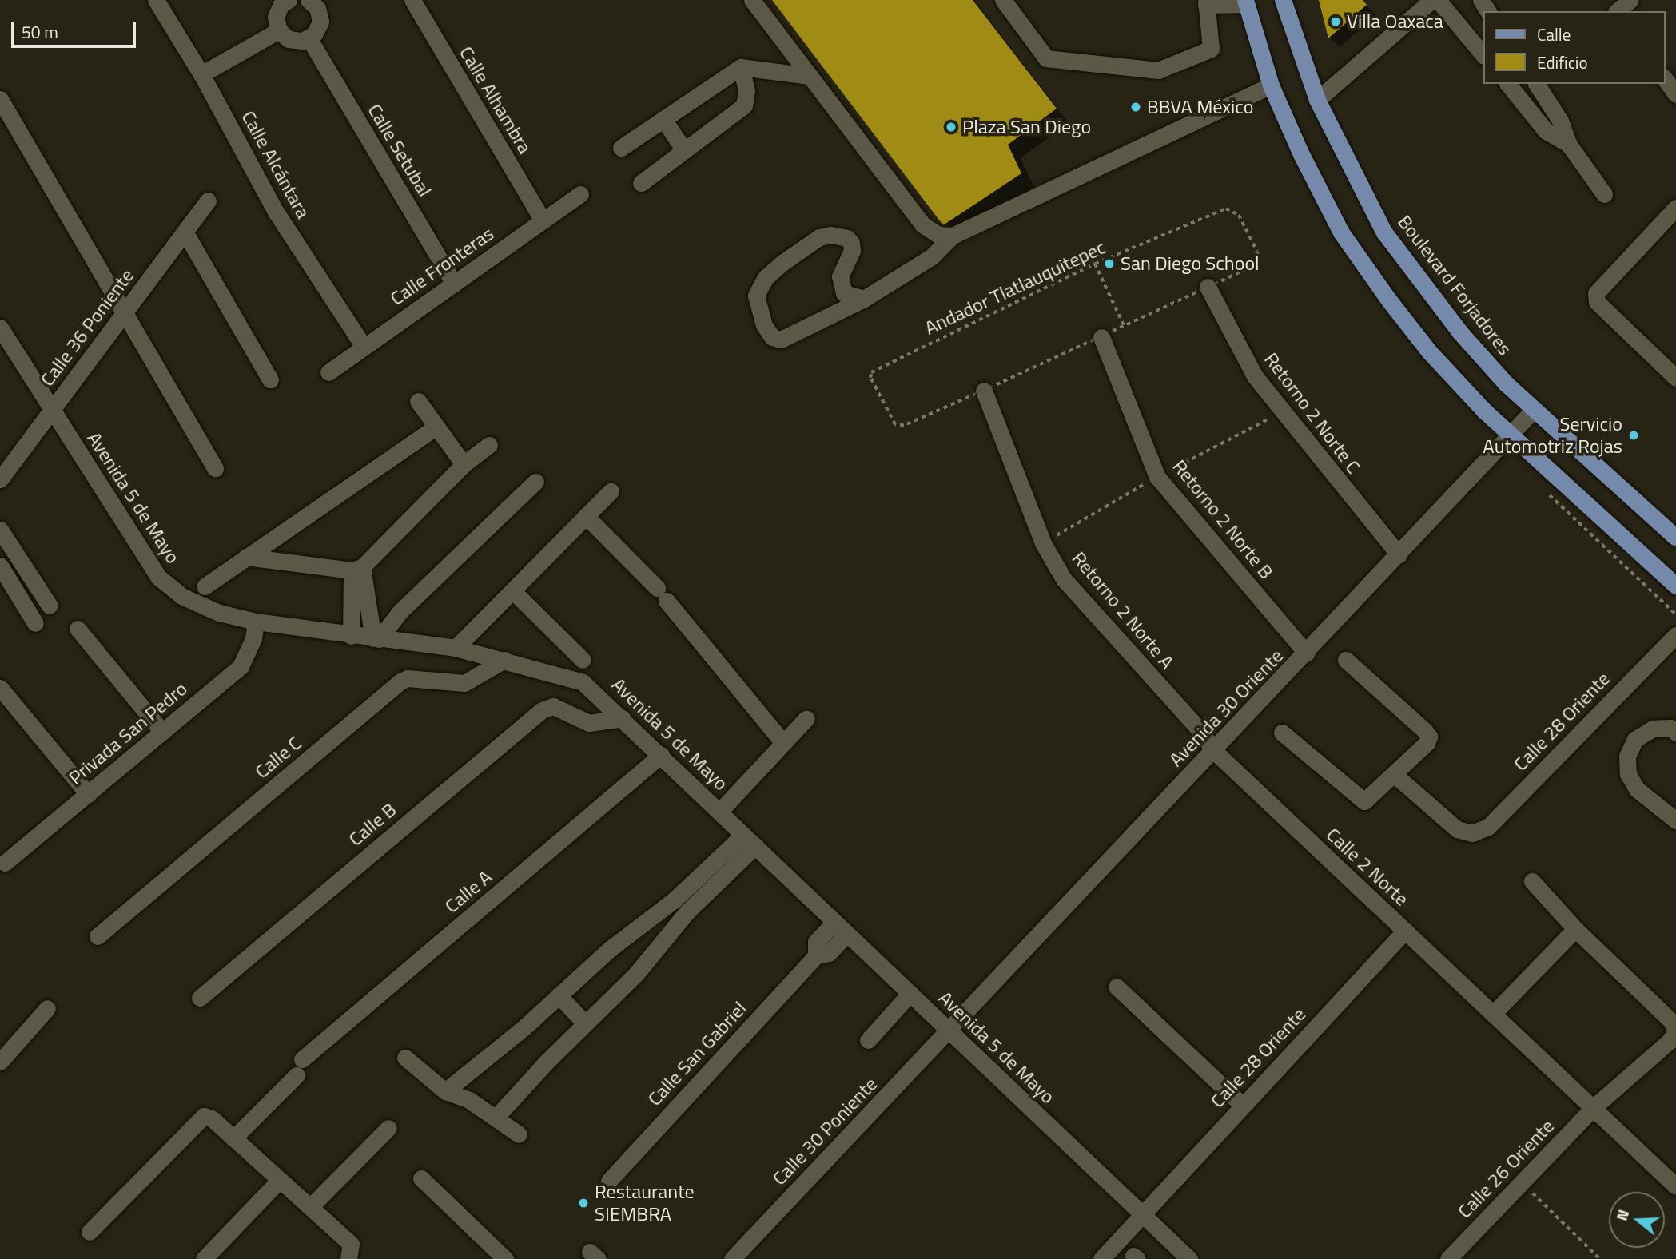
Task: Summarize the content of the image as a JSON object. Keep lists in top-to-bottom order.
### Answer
{
  "streets": {
    "main road": ["Boulevard Forjadores"],
    "street": [
      "Calle Alhambra",
      "Calle Setubal",
      "Calle Alcántara",
      "Calle Fronteras",
      "Calle 36 Poniente",
      "Retorno 2 Norte C",
      "Avenida 5 de Mayo",
      "Retorno 2 Norte B",
      "Retorno 2 Norte A",
      "Avenida 30 Oriente",
      "Calle 28 Oriente",
      "Privada San Pedro",
      "Calle C",
      "Calle B",
      "Calle 2 Norte",
      "Calle A",
      "Calle San Gabriel",
      "Calle 30 Poniente",
      "Calle 26 Oriente"
    ],
    "path": ["Andador Tlatlauquitepec"]
  },
  "crossings": [
    ["Calle Alhambra", "Calle Fronteras"],
    ["Calle Setubal", "Calle Fronteras"],
    ["Calle Alcántara", "Calle Fronteras"],
    ["Boulevard Forjadores", "Avenida 30 Oriente"],
    ["Andador Tlatlauquitepec", "Retorno 2 Norte C"],
    ["Andador Tlatlauquitepec", "Retorno 2 Norte A"],
    ["Calle 36 Poniente", "Avenida 5 de Mayo"],
    ["Retorno 2 Norte C", "Avenida 30 Oriente"],
    ["Avenida 5 de Mayo", "Avenida 30 Oriente"],
    ["Avenida 5 de Mayo", "Calle 28 Oriente"],
    ["Avenida 5 de Mayo", "Privada San Pedro"],
    ["Avenida 5 de Mayo", "Calle C"],
    ["Avenida 5 de Mayo", "Calle B"],
    ["Avenida 5 de Mayo", "Calle A"],
    ["Avenida 5 de Mayo", "Calle San Gabriel"],
    ["Avenida 5 de Mayo", "Calle 30 Poniente"],
    ["Retorno 2 Norte B", "Avenida 30 Oriente"],
    ["Retorno 2 Norte A", "Avenida 30 Oriente"],
    ["Retorno 2 Norte A", "Calle 2 Norte"],
    ["Avenida 30 Oriente", "Calle 2 Norte"],
    ["Avenida 30 Oriente", "Calle 30 Poniente"],
    ["Calle 28 Oriente", "Calle 2 Norte"],
    ["Calle 2 Norte", "Calle 26 Oriente"]
  ],
  "places": [
    "Villa Oaxaca",
    "BBVA México",
    "Plaza San Diego",
    "San Diego School",
    "Servicio Automotriz Rojas",
    "Restaurante SIEMBRA"
  ],
  "legend": ["Calle", "Edificio"],
  "scale_bar": "50 m",
  "north": "left"
}
